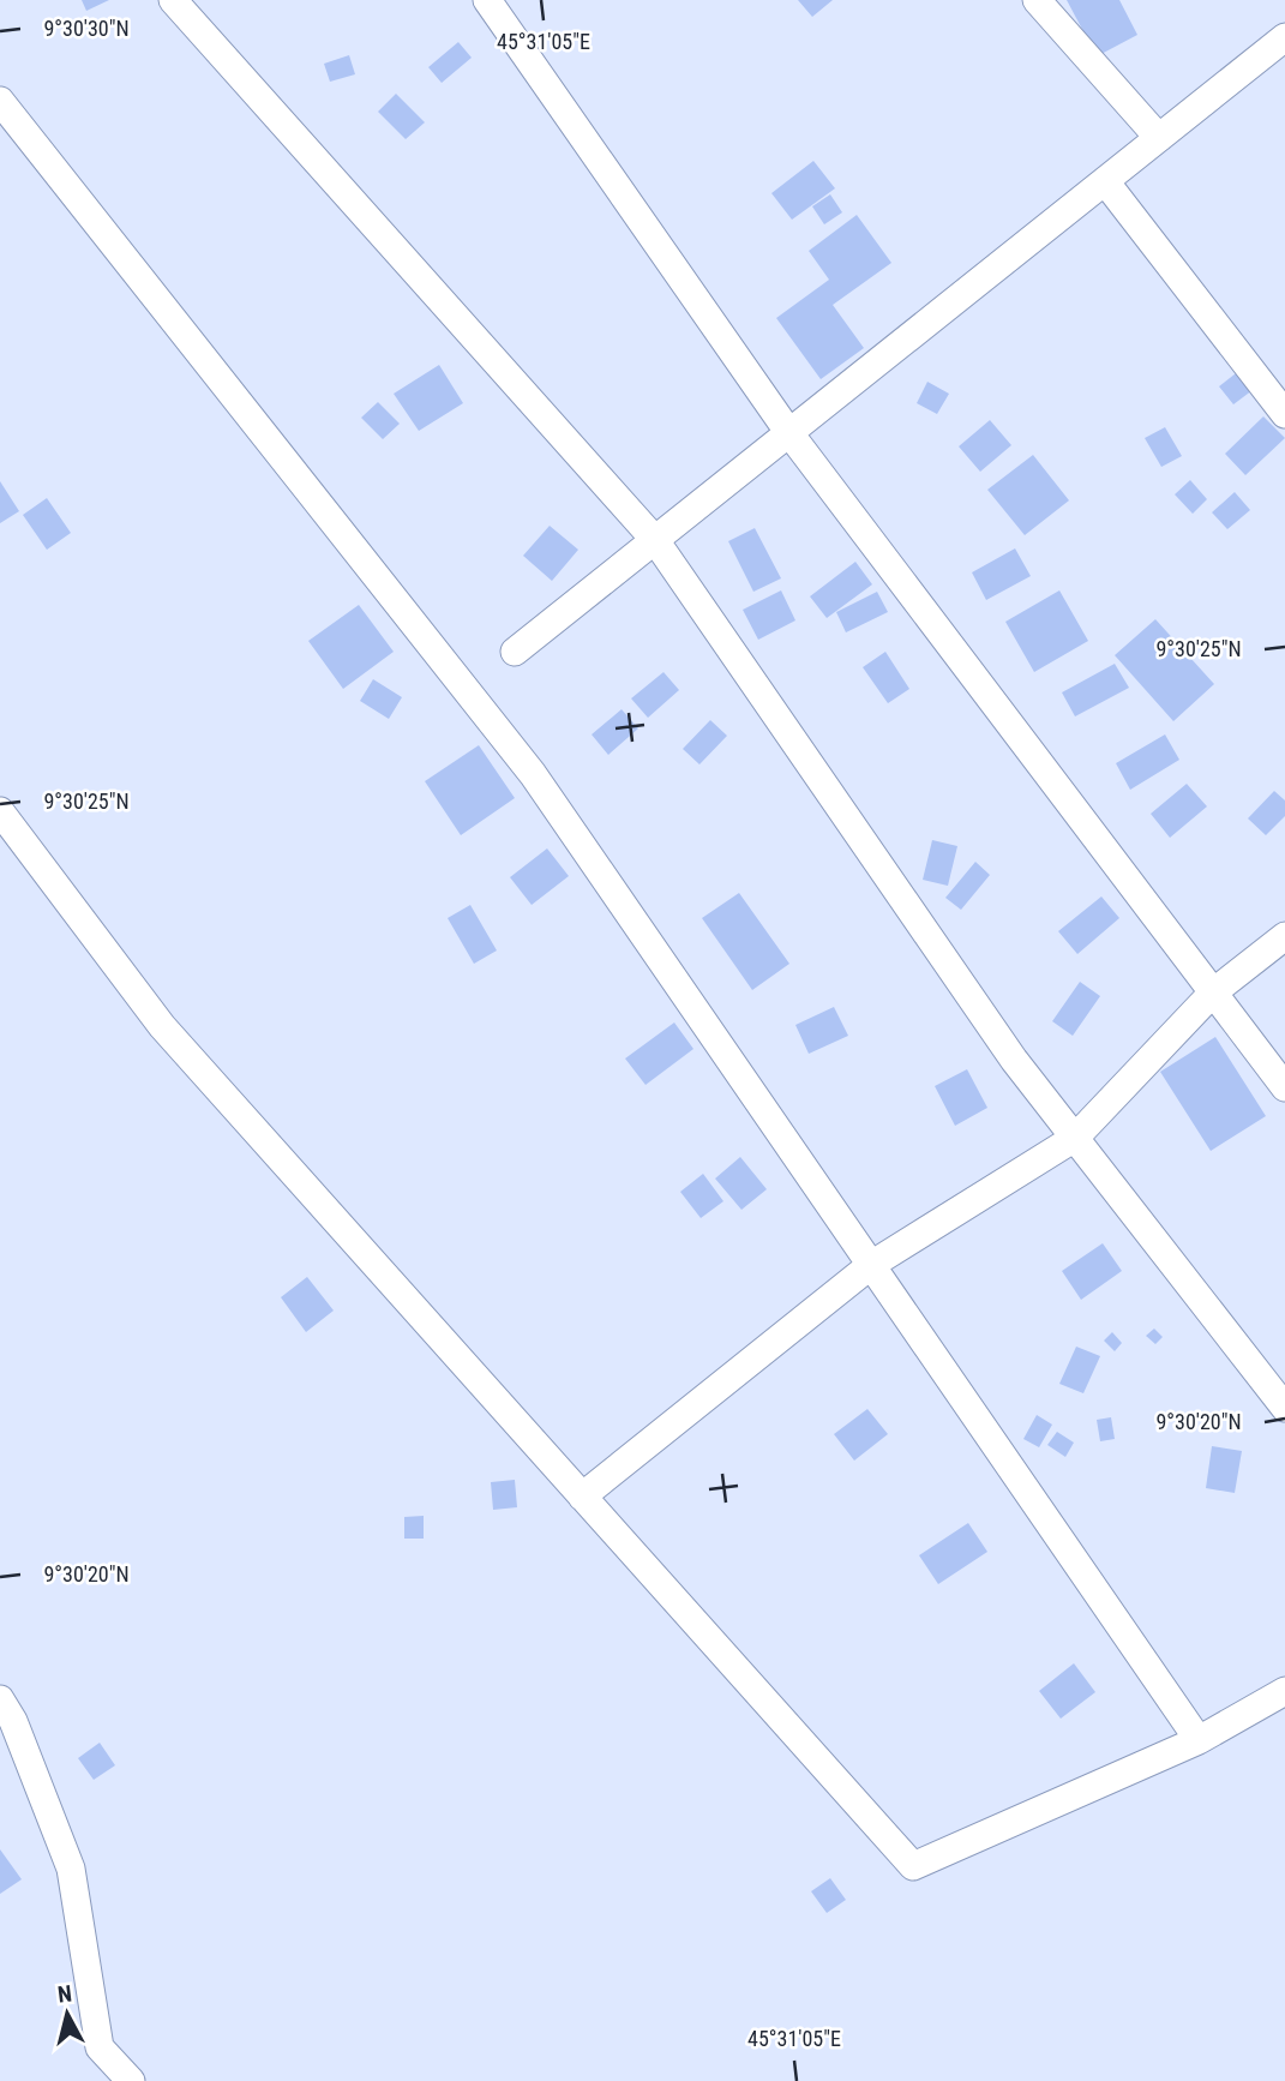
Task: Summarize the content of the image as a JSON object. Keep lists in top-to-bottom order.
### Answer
{
  "north": "top",
  "coordinates": [
    "9°30'30\"N",
    "45°31'05\"E",
    "9°30'25\"N",
    "9°30'20\"N"
  ]
}
